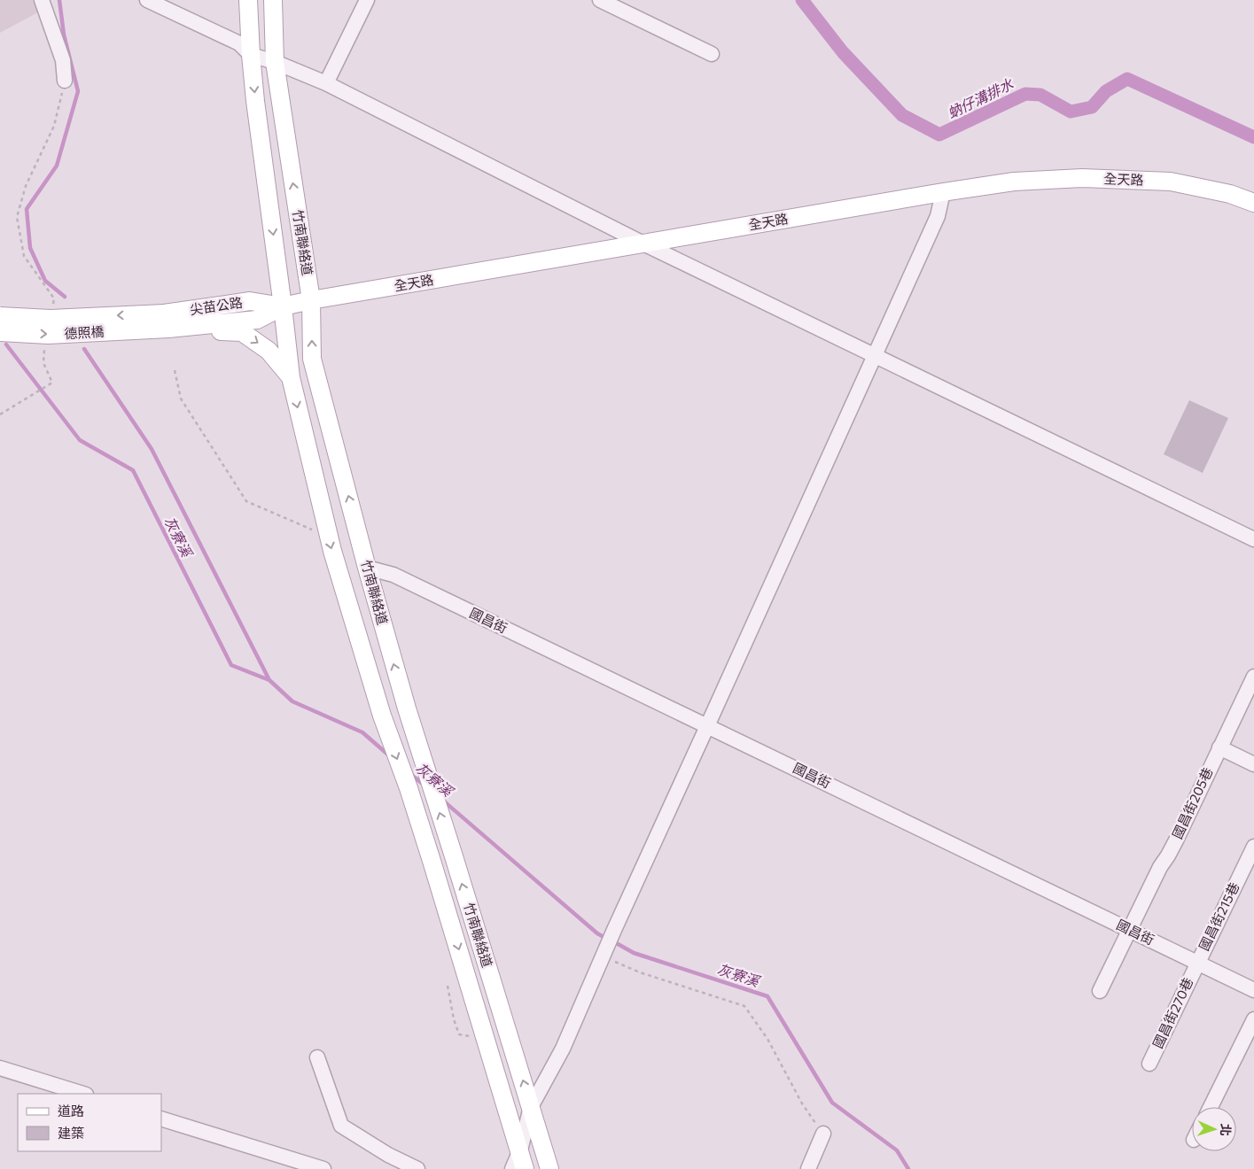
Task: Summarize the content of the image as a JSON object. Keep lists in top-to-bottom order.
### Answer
{
  "streets": {
    "main road": [
      "全天路",
      "竹南聯絡道",
      "尖苗公路",
      "德照橋"
    ],
    "street": [
      "國昌街",
      "國昌街205巷",
      "國昌街215巷",
      "國昌街270巷"
    ]
  },
  "crossings": [
    ["全天路", "竹南聯絡道"],
    ["全天路", "尖苗公路"],
    ["竹南聯絡道", "尖苗公路"],
    ["竹南聯絡道", "國昌街"],
    ["尖苗公路", "德照橋"],
    ["國昌街", "國昌街205巷"],
    ["國昌街", "國昌街215巷"],
    ["國昌街", "國昌街270巷"],
    ["國昌街215巷", "國昌街270巷"]
  ],
  "water": ["蚋仔溝排水", "灰寮溪"],
  "legend": ["道路", "建築"],
  "north": "right"
}
